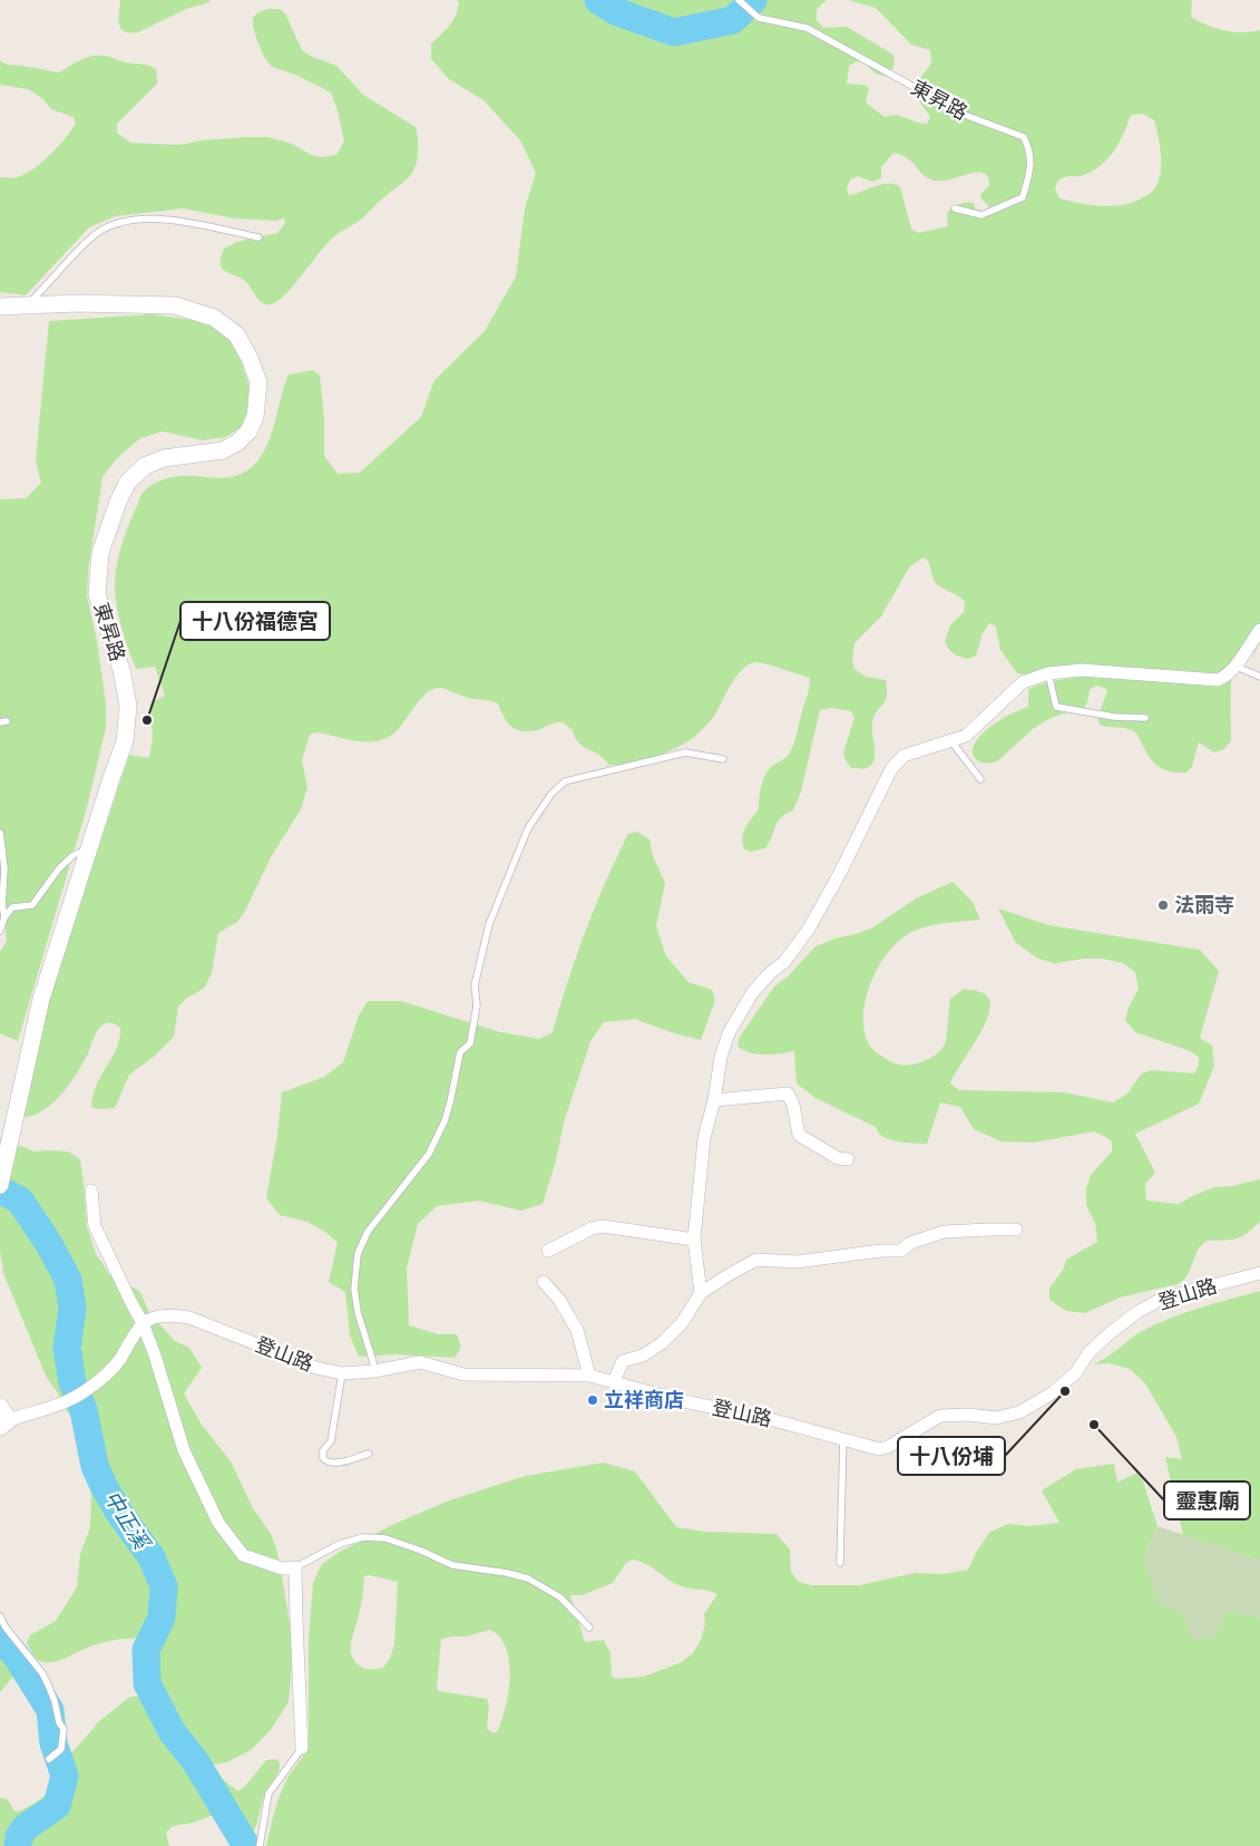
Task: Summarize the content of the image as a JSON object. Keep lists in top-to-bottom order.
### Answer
{
  "streets": {
    "street": ["東昇路", "登山路"]
  },
  "water": ["中正溪"],
  "places": [
    "十八份福德宮",
    "法雨寺",
    "十八份埔",
    "立祥商店",
    "靈惠廟"
  ]
}
